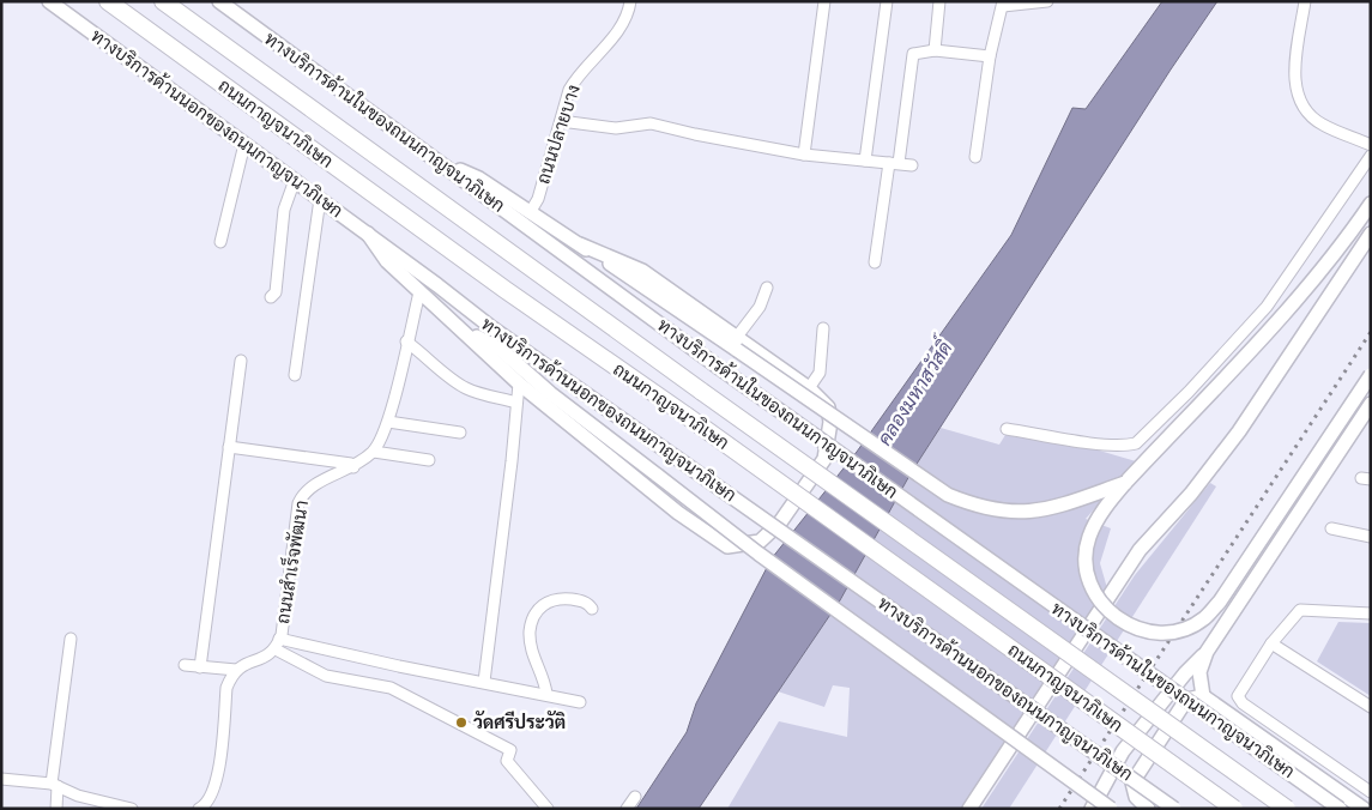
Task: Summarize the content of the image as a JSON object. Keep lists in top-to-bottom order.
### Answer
{
  "streets": {
    "highway": ["ถนนกาญจนาภิเษก"],
    "main road": ["ทางบริการด้านในของถนนกาญจนาภิเษก", "ทางบริการด้านนอกของถนนกาญจนาภิเษก"],
    "street": ["ถนนปลายบาง", "ถนนสำเร็จพัฒนา"]
  },
  "water": ["คลองมหาสวัสดิ์"],
  "places": ["วัดศรีประวัติ"]
}
